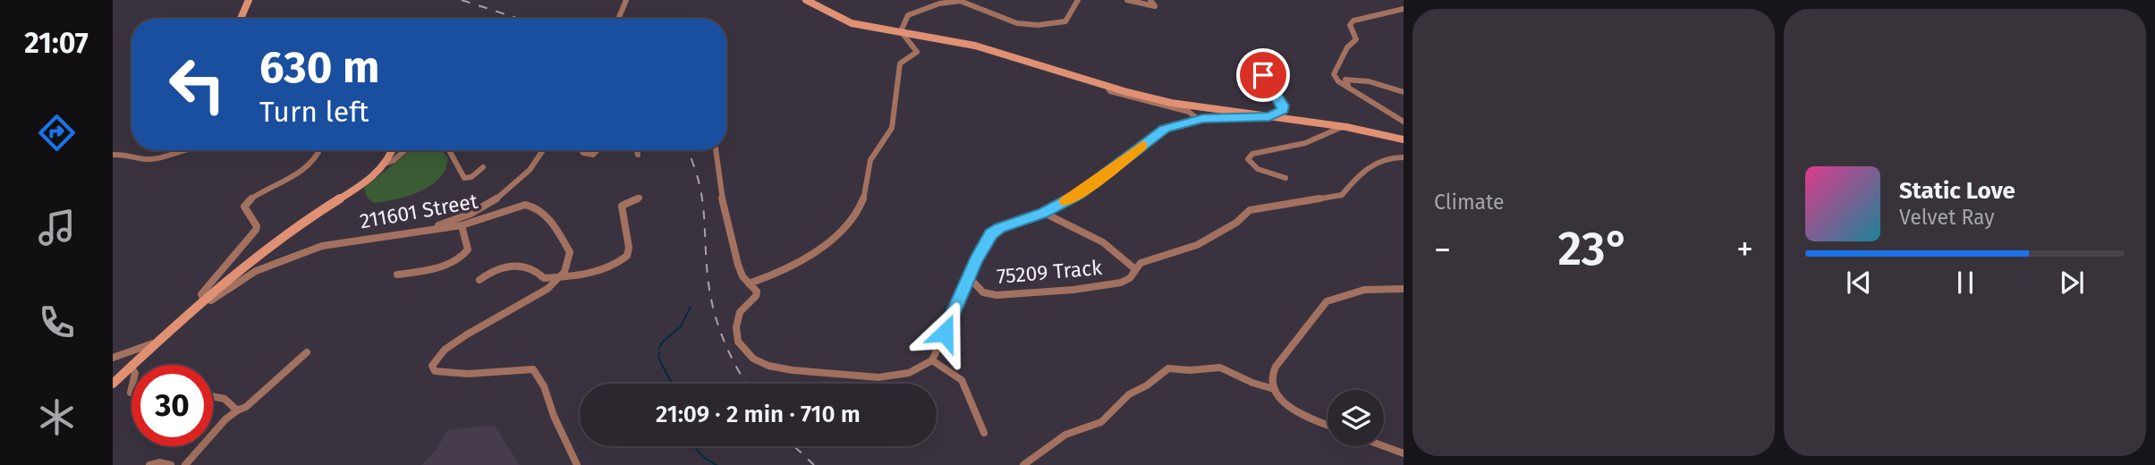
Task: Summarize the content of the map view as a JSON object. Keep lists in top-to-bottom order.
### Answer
{
  "streets": {
    "street": ["211601 Street", "75209 Track"]
  },
  "page": {
    "tabs": "21:07",
    "tile": "Climate",
    "turn": ["630 m", "Turn left"],
    "song": ["Static Love", "Velvet Ray"],
    "heat": ["−", "23°", "+"],
    "limit": "30",
    "trip": "21:09 · 2 min · 710 m"
  }
}
